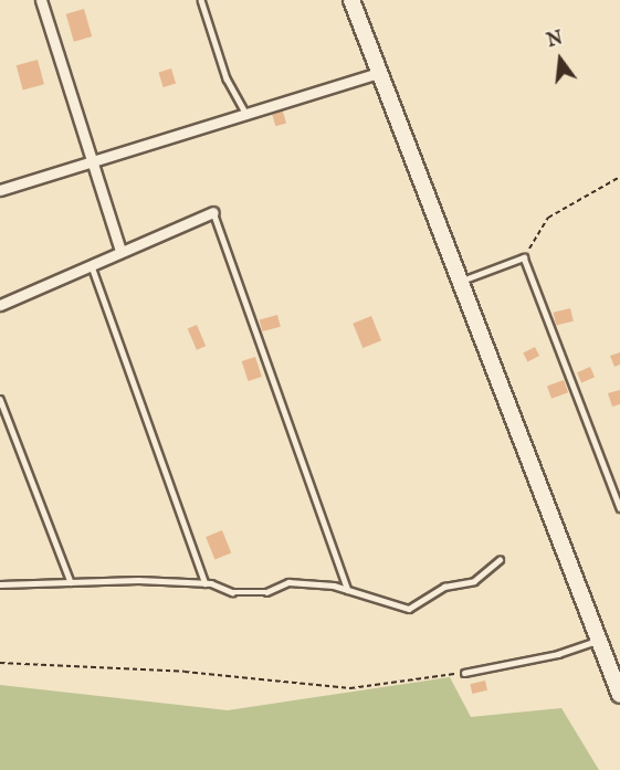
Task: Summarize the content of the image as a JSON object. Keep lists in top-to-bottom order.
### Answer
{
  "north": "top"
}
